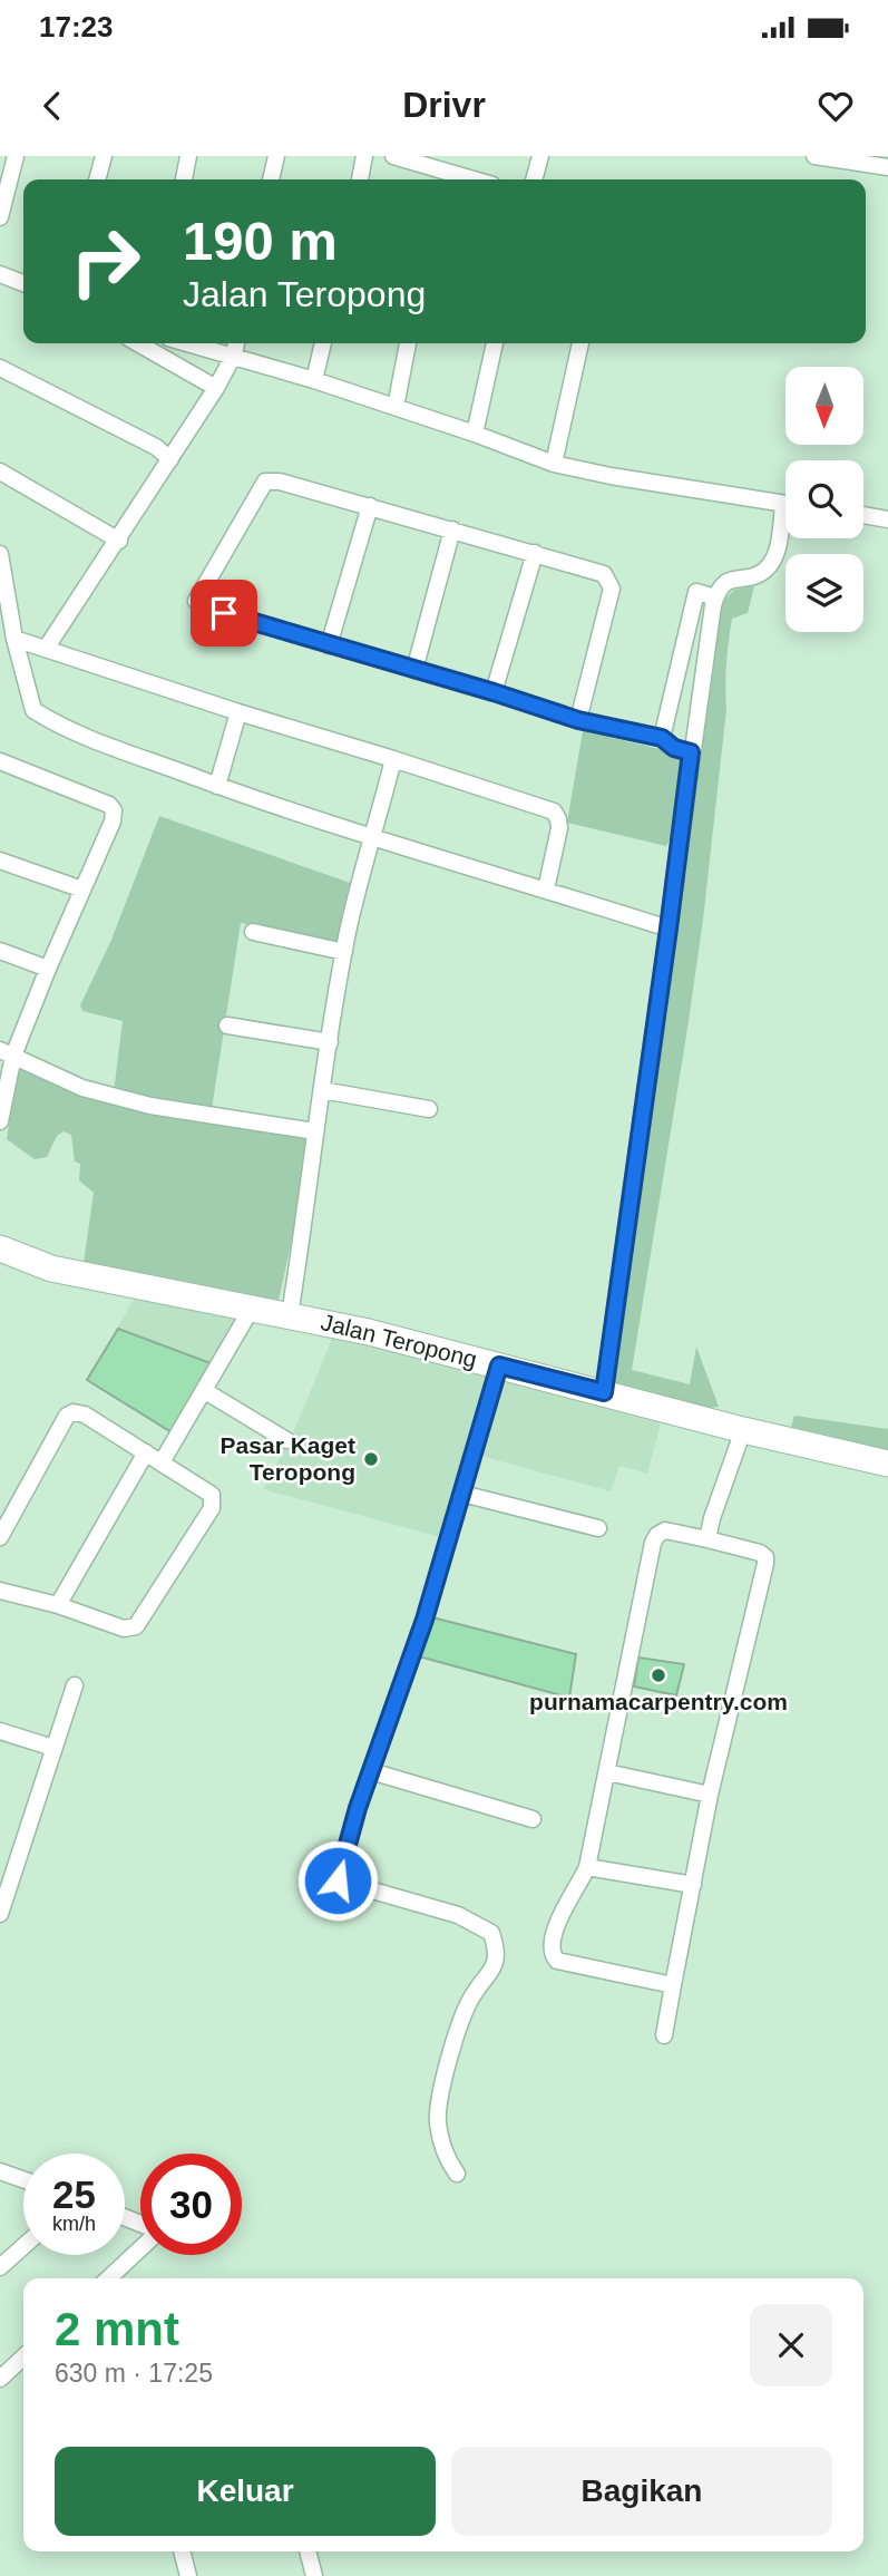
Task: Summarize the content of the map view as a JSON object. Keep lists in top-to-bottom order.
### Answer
{
  "streets": {
    "main road": ["Jalan Teropong"]
  },
  "places": ["Pasar Kaget Teropong", "purnamacarpentry.com"],
  "north": "bottom",
  "page": {
    "status": "17:23",
    "header": "Drivr",
    "turn": ["190 m", "Jalan Teropong"],
    "speed": "25 km/h",
    "limit": "30",
    "heading": ["2 mnt", "630 m · 17:25"],
    "buttons": ["Keluar", "Bagikan"]
  }
}
